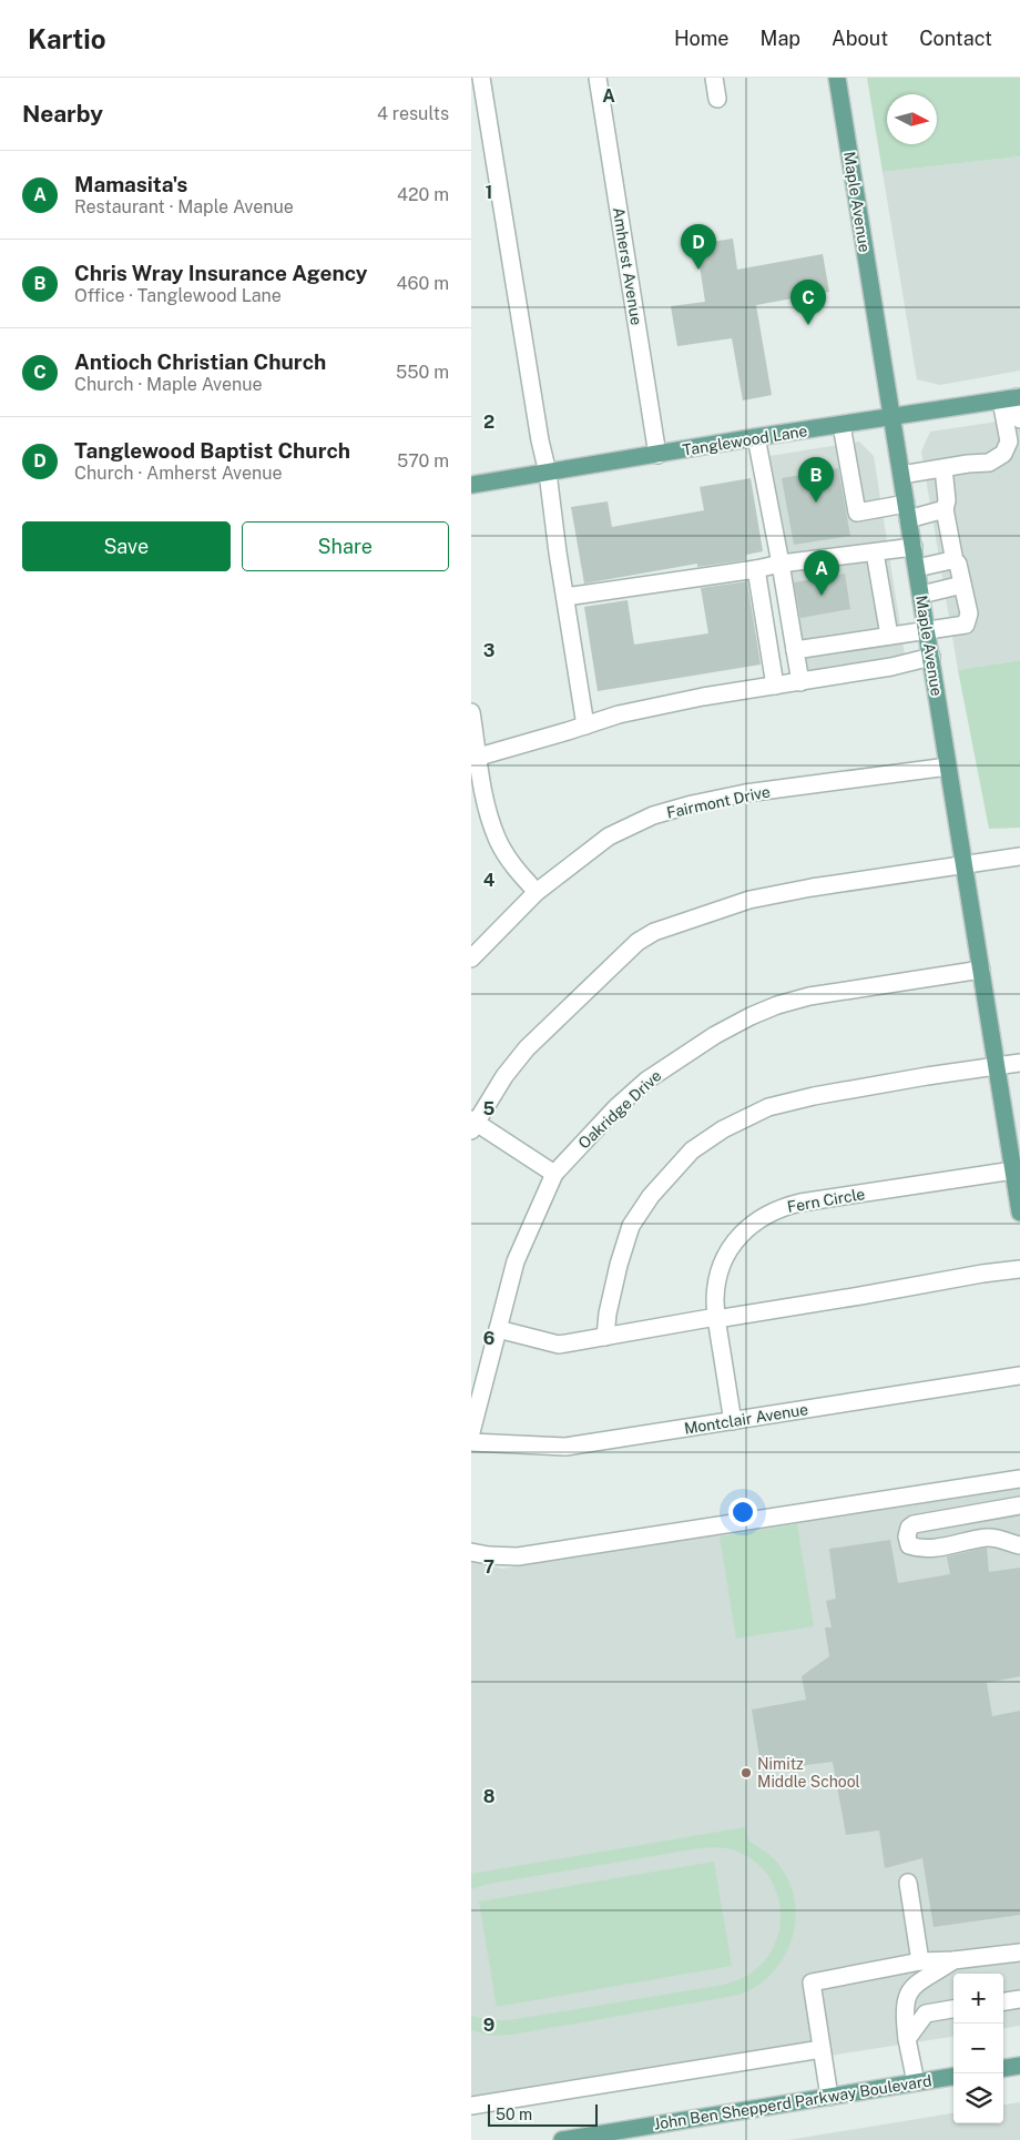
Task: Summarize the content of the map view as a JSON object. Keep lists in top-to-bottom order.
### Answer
{
  "streets": {
    "main road": ["Maple Avenue", "Tanglewood Lane", "John Ben Shepperd Parkway Boulevard"],
    "street": [
      "Amherst Avenue",
      "Fairmont Drive",
      "Oakridge Drive",
      "Fern Circle",
      "Montclair Avenue"
    ]
  },
  "crossings": [
    ["Maple Avenue", "Tanglewood Lane"],
    ["Maple Avenue", "Fairmont Drive"],
    ["Maple Avenue", "Oakridge Drive"],
    ["Maple Avenue", "Fern Circle"],
    ["Amherst Avenue", "Tanglewood Lane"],
    ["Fern Circle", "Montclair Avenue"]
  ],
  "places": ["Nimitz Middle School"],
  "scale_bar": "50 m",
  "north": "right",
  "page": {
    "header": "Kartio",
    "nav": [
      "Home",
      "Map",
      "About",
      "Contact"
    ],
    "heading": ["Nearby", "4 results"],
    "list": [
      {
        "mark": "A",
        "name": "Mamasita's",
        "note": "Restaurant · Maple Avenue",
        "value": "420 m"
      },
      {
        "mark": "B",
        "name": "Chris Wray Insurance Agency",
        "note": "Office · Tanglewood Lane",
        "value": "460 m"
      },
      {
        "mark": "C",
        "name": "Antioch Christian Church",
        "note": "Church · Maple Avenue",
        "value": "550 m"
      },
      {
        "mark": "D",
        "name": "Tanglewood Baptist Church",
        "note": "Church · Amherst Avenue",
        "value": "570 m"
      }
    ],
    "pins": [
      "D",
      "C",
      "B",
      "A"
    ],
    "buttons": ["Save", "Share"],
    "map_buttons": ["+", "−"],
    "scale": "50 m"
  },
  "grid": {
    "columns": ["A"],
    "rows": [
      "1",
      "2",
      "3",
      "4",
      "5",
      "6",
      "7",
      "8",
      "9"
    ]
  }
}
